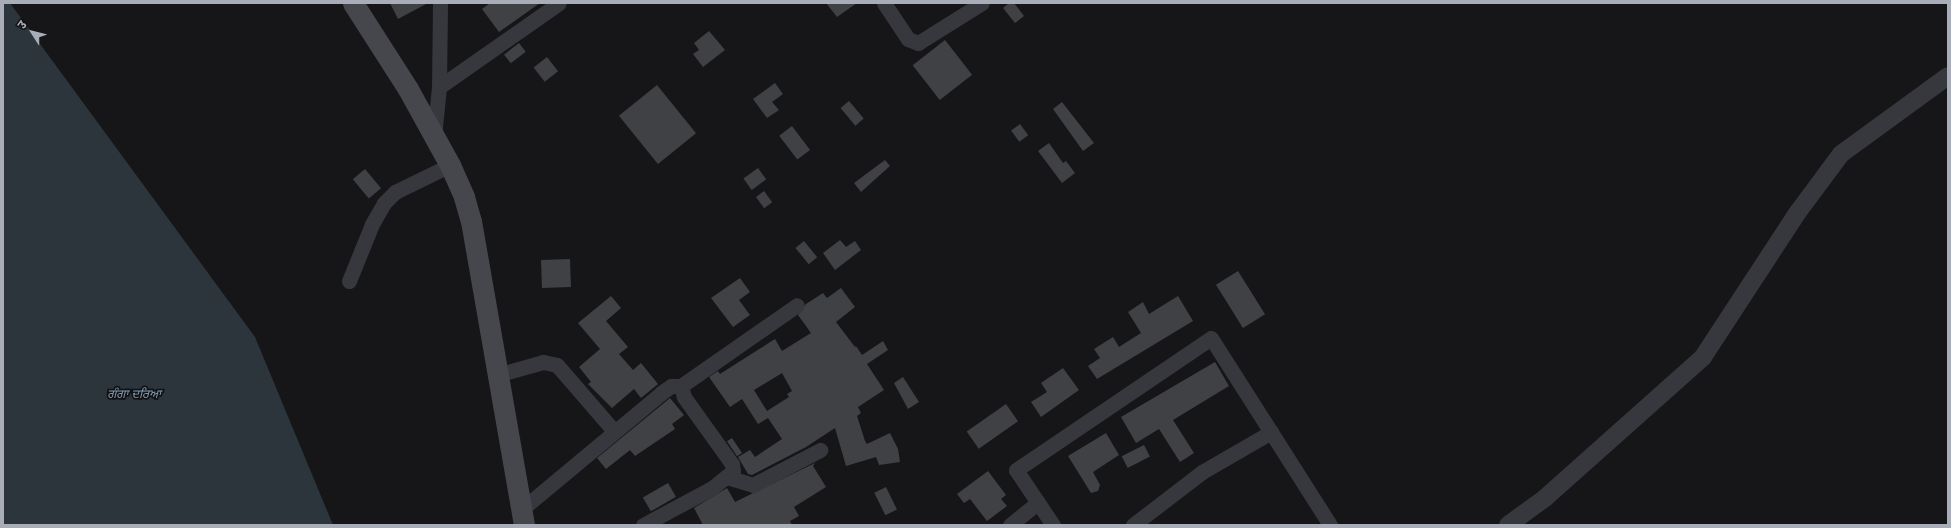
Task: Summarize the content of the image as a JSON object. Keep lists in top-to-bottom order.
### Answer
{
  "water": ["ਗੰਗਾ ਦਰਿਆ"],
  "north": "top left"
}
